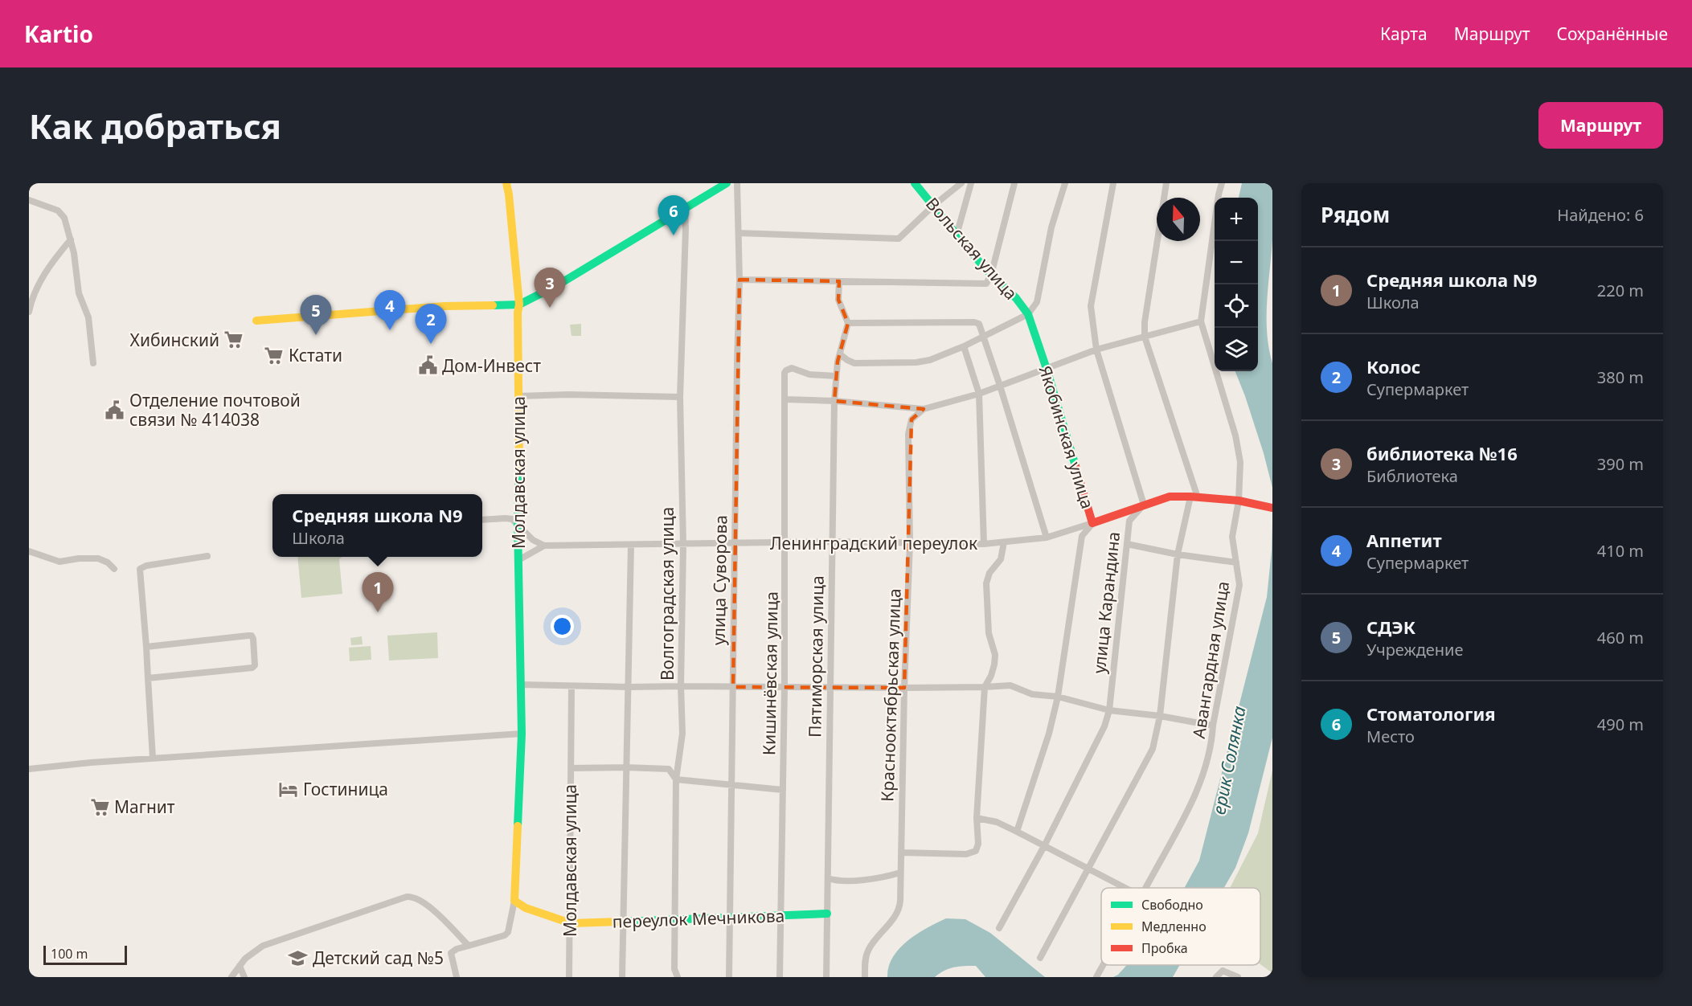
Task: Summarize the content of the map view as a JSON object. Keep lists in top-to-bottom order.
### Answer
{
  "streets": {
    "street": [
      "Вольская улица",
      "Якобинская улица",
      "Молдавская улица",
      "Ленинградский переулок",
      "улица Суворова",
      "Волгоградская улица",
      "улица Карандина",
      "Пятиморская улица",
      "Авангардная улица",
      "Кишинёвская улица",
      "Краснооктябрьская улица",
      "переулок Мечникова"
    ]
  },
  "crossings": [
    ["Вольская улица", "Якобинская улица"],
    ["Якобинская улица", "Ленинградский переулок"],
    ["Молдавская улица", "переулок Мечникова"],
    ["Ленинградский переулок", "улица Суворова"],
    ["Ленинградский переулок", "Волгоградская улица"],
    ["Ленинградский переулок", "улица Карандина"],
    ["Ленинградский переулок", "Пятиморская улица"],
    ["Ленинградский переулок", "Авангардная улица"],
    ["Ленинградский переулок", "Кишинёвская улица"],
    ["Ленинградский переулок", "Краснооктябрьская улица"],
    ["улица Суворова", "переулок Мечникова"],
    ["Волгоградская улица", "переулок Мечникова"],
    ["Пятиморская улица", "Кишинёвская улица"],
    ["Пятиморская улица", "переулок Мечникова"],
    ["Кишинёвская улица", "переулок Мечникова"]
  ],
  "water": ["ерик Солянка"],
  "places": {
    "supermarket": ["Хибинский", "Кстати", "Магнит"],
    "public building": ["Дом-Инвест", "Отделение почтовой связи № 414038"],
    "hotel": ["Гостиница"],
    "school or university": ["Детский сад №5"]
  },
  "legend": ["Свободно", "Медленно", "Пробка"],
  "scale_bar": "100 m",
  "north": "top",
  "page": {
    "header": "Kartio",
    "nav": ["Карта", "Маршрут", "Сохранённые"],
    "buttons": "Маршрут",
    "title": "Как добраться",
    "heading": ["Рядом", "Найдено: 6"],
    "pins": [
      "6",
      "3",
      "4",
      "5",
      "2",
      "1"
    ],
    "map_buttons": ["+", "−"],
    "list": [
      {
        "mark": "1",
        "name": "Средняя школа N9",
        "note": "Школа",
        "value": "220 m"
      },
      {
        "mark": "2",
        "name": "Колос",
        "note": "Супермаркет",
        "value": "380 m"
      },
      {
        "mark": "3",
        "name": "библиотека №16",
        "note": "Библиотека",
        "value": "390 m"
      },
      {
        "mark": "4",
        "name": "Аппетит",
        "note": "Супермаркет",
        "value": "410 m"
      },
      {
        "mark": "5",
        "name": "СДЭК",
        "note": "Учреждение",
        "value": "460 m"
      },
      {
        "mark": "6",
        "name": "Стоматология",
        "note": "Место",
        "value": "490 m"
      }
    ],
    "popup": ["Средняя школа N9", "Школа"],
    "scale": "100 m"
  }
}
